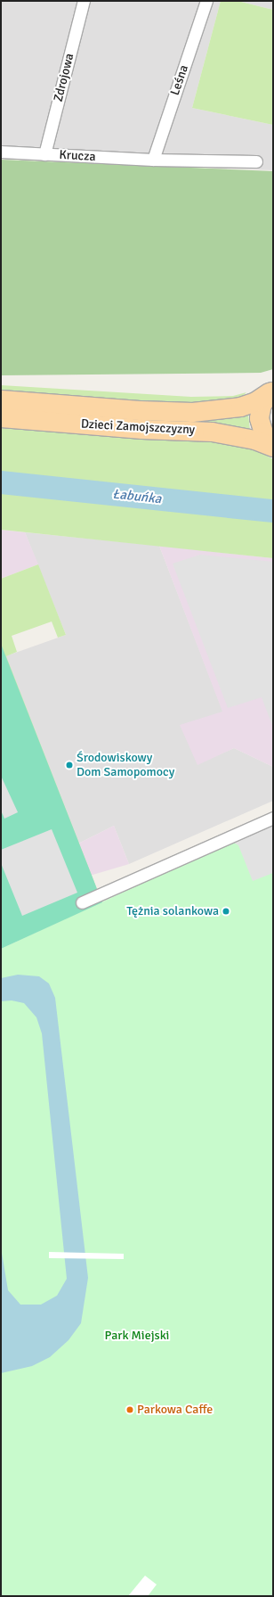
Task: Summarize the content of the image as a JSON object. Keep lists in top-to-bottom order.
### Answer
{
  "streets": {
    "main road": ["Dzieci Zamojszczyzny"],
    "street": ["Zdrojowa", "Leśna", "Krucza"]
  },
  "crossings": [
    ["Zdrojowa", "Krucza"],
    ["Leśna", "Krucza"]
  ],
  "water": ["Łabuńka"],
  "parks": ["Park Miejski"],
  "places": ["Środowiskowy Dom Samopomocy", "Tężnia solankowa", "Parkowa Caffe"]
}
